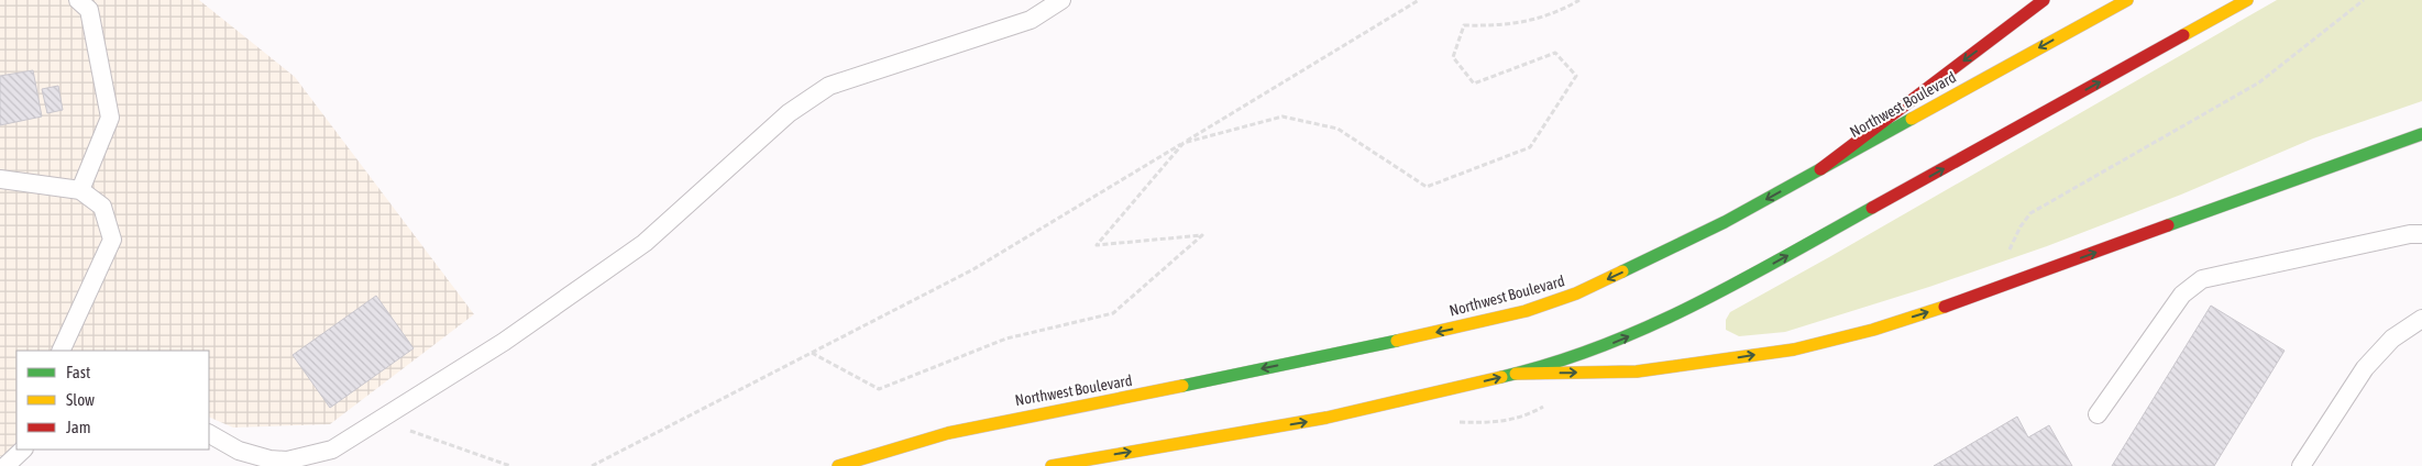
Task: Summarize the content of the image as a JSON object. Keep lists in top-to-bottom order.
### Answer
{
  "streets": {
    "main road": ["Northwest Boulevard"]
  },
  "legend": ["Fast", "Slow", "Jam"]
}
